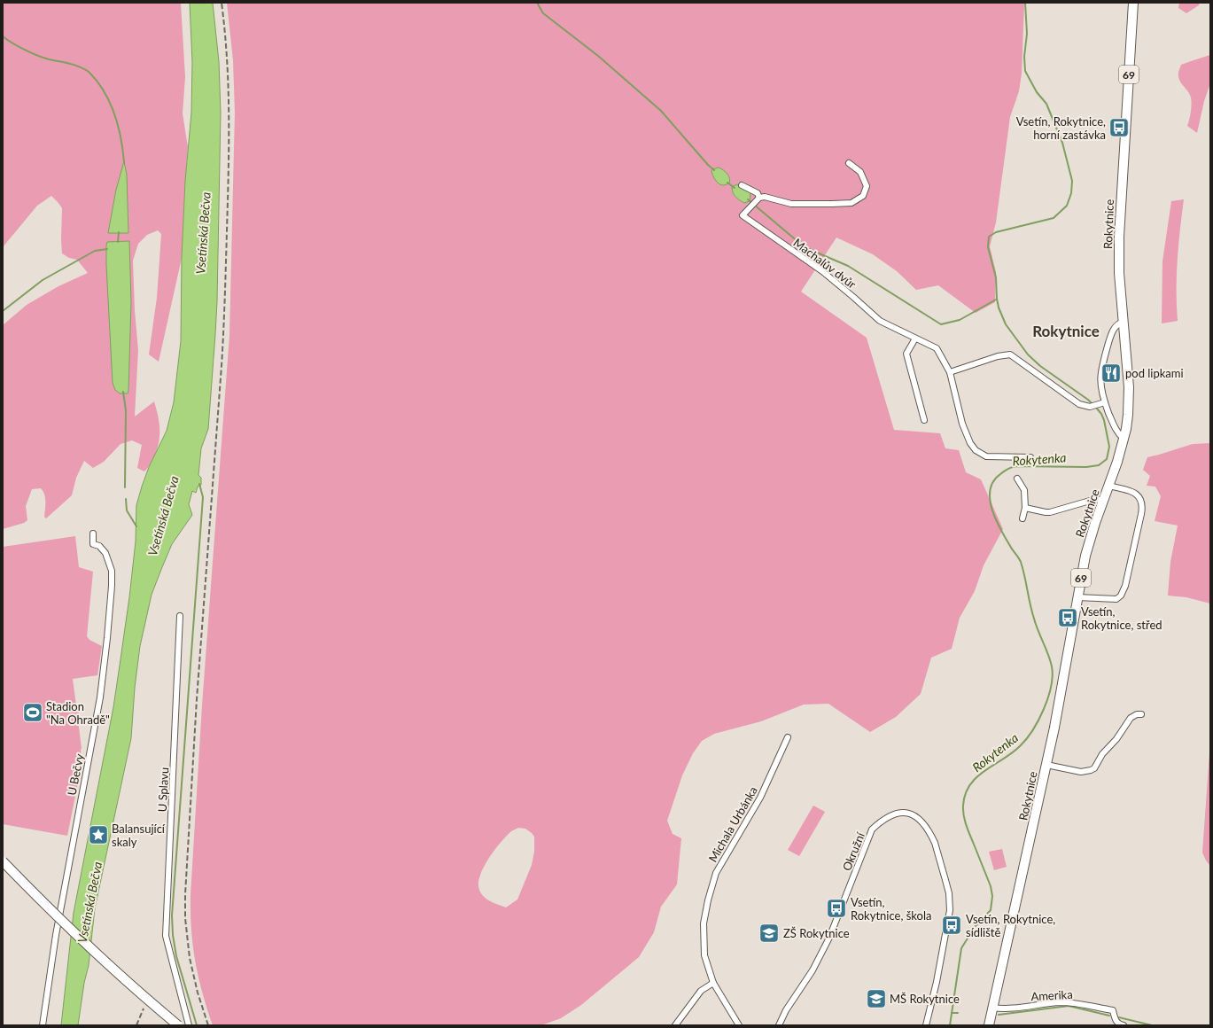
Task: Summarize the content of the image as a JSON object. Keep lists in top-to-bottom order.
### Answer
{
  "streets": {
    "main road": ["69", "Rokytnice"],
    "street": [
      "Machalův dvůr",
      "U Bečvy",
      "U Splavu",
      "Michala Urbánka",
      "Okružní",
      "Amerika"
    ]
  },
  "crossings": [
    ["Rokytnice", "Amerika"]
  ],
  "districts": ["Rokytnice"],
  "water": ["Vsetínská Bečva", "Rokytenka"],
  "places": {
    "bus stop": [
      "Vsetín, Rokytnice, horní zastávka",
      "Vsetín, Rokytnice, střed",
      "Vsetín, Rokytnice, škola",
      "Vsetín, Rokytnice, sídliště"
    ],
    "restaurant": ["pod lipkami"],
    "sports": ["Stadion \"Na Ohradě\""],
    "place": ["Balansující skaly"],
    "school or university": ["ZŠ Rokytnice", "MŠ Rokytnice"]
  }
}
